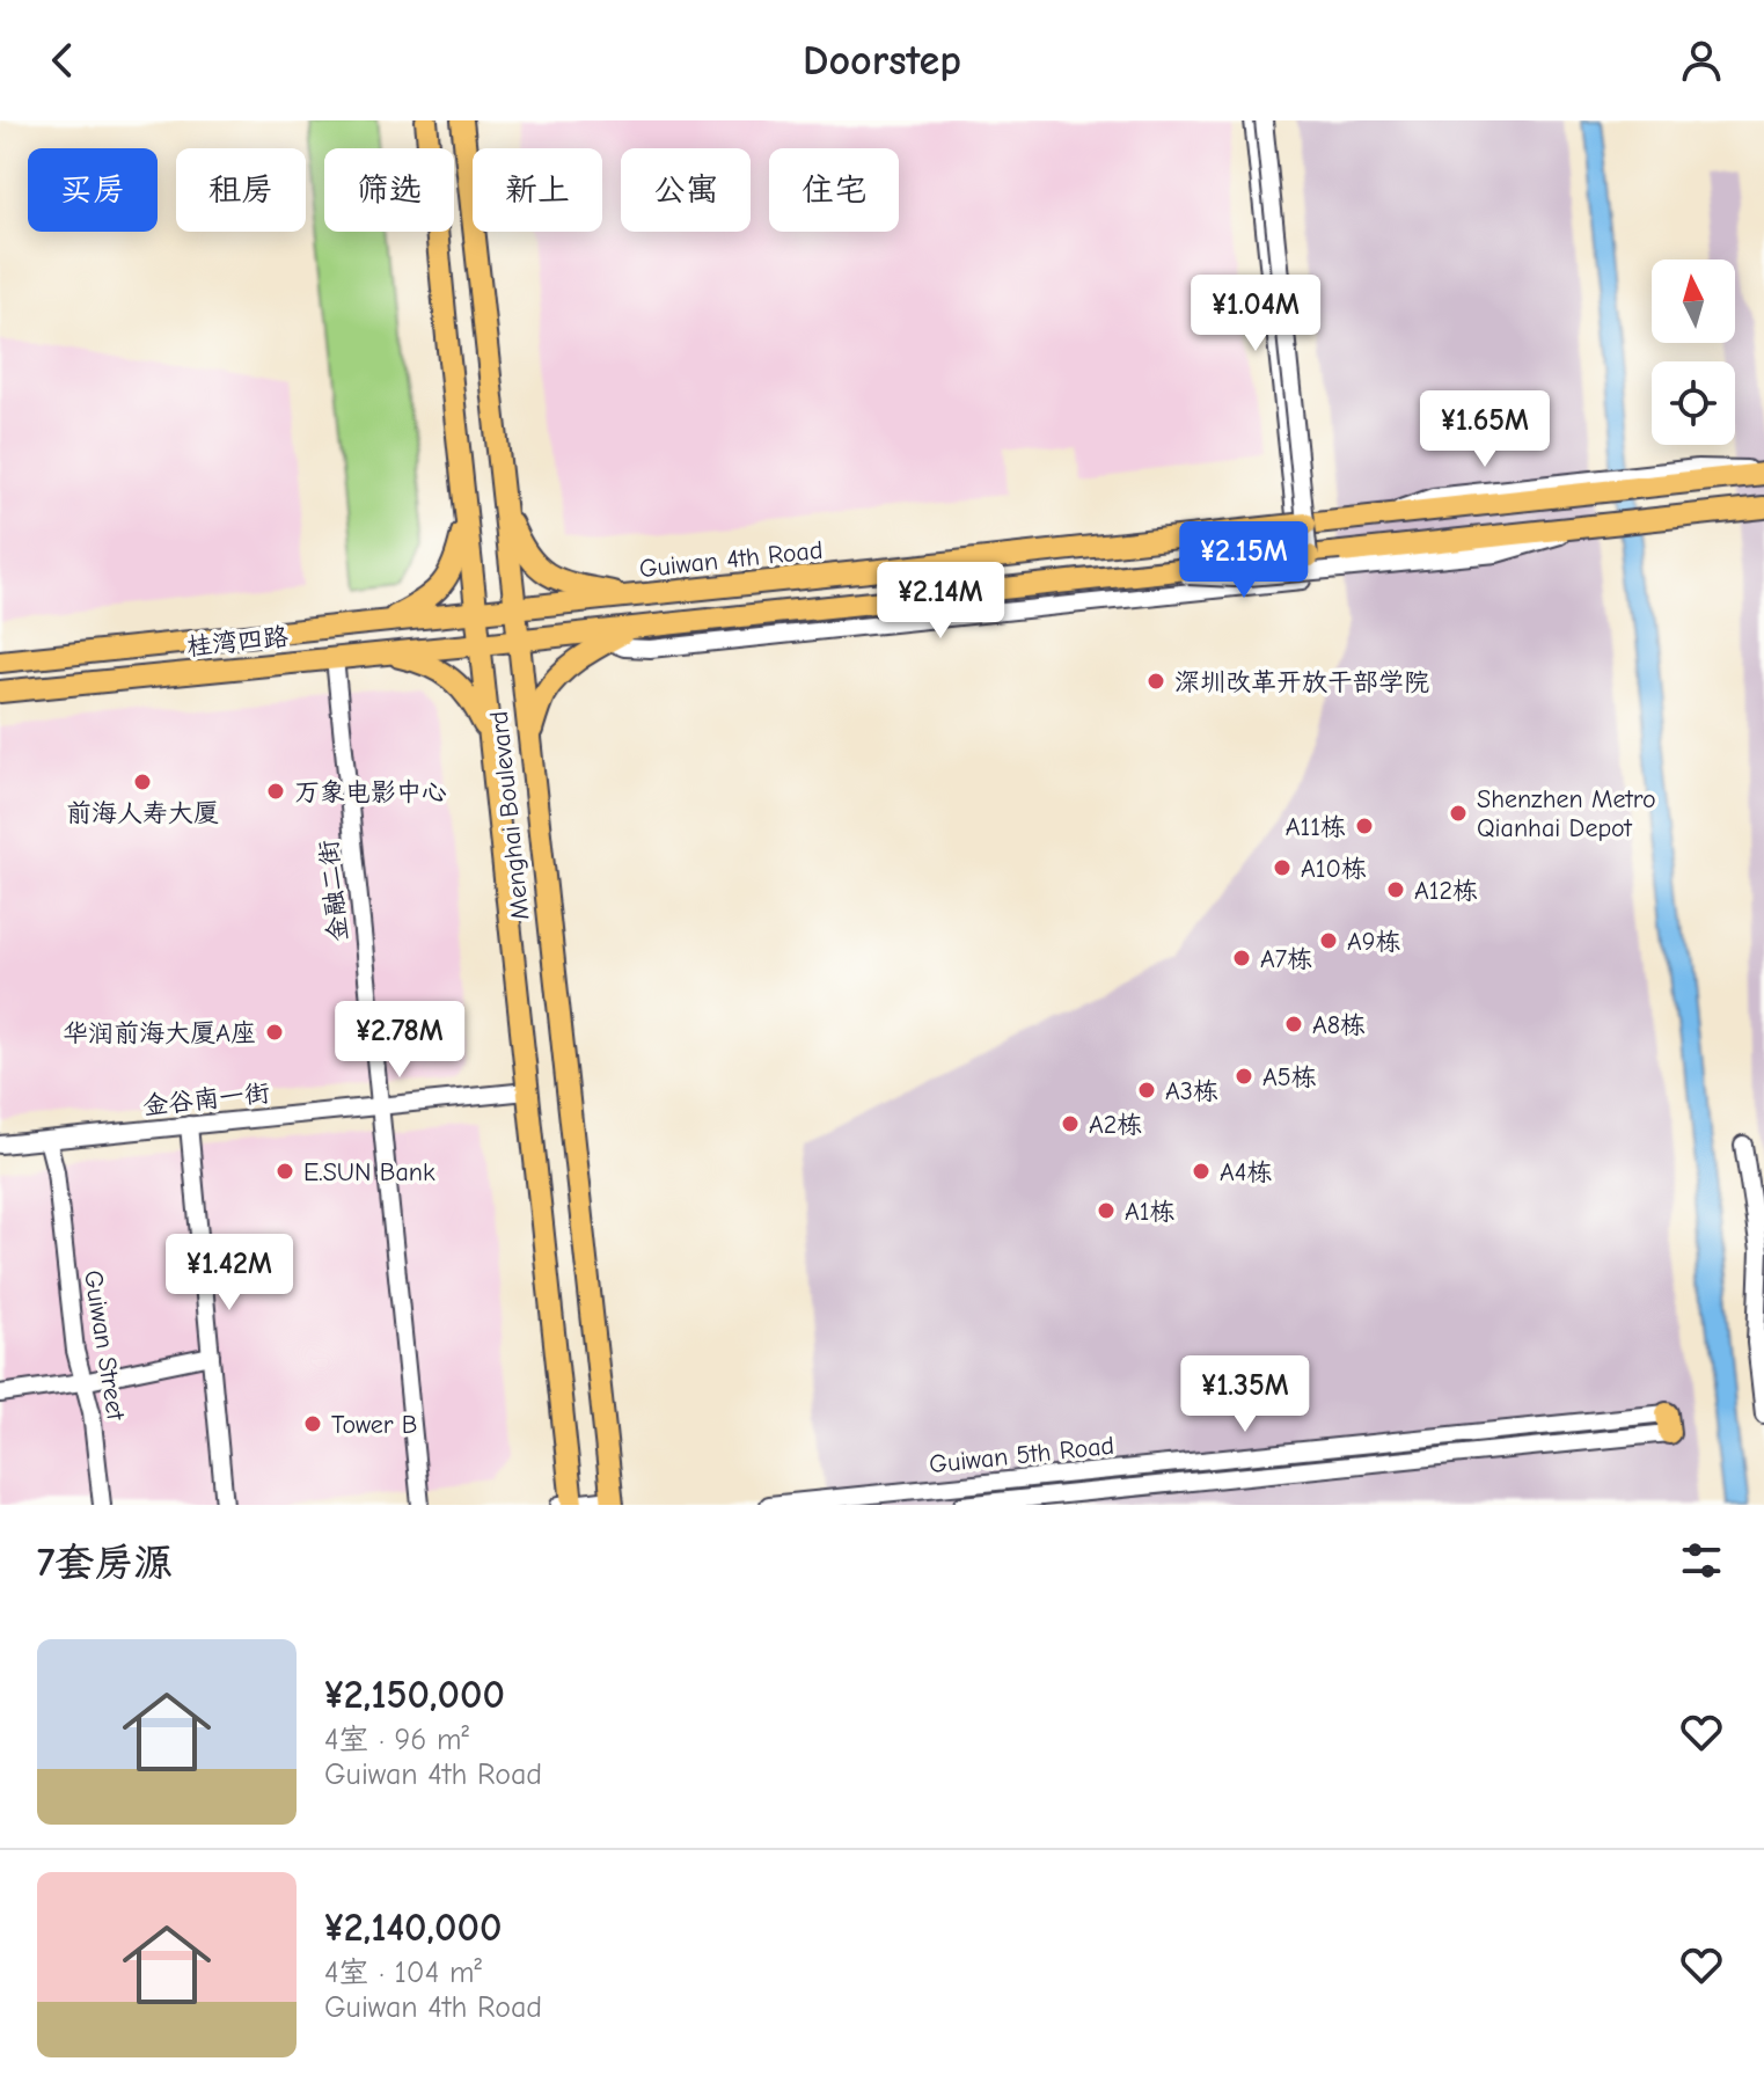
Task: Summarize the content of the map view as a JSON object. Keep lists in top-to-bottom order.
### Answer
{
  "streets": {
    "main road": ["Guiwan 4th Road", "桂湾四路", "Menghai Boulevard"],
    "street": [
      "金融二街",
      "金谷南一街",
      "Guiwan Street",
      "Guiwan 5th Road"
    ]
  },
  "crossings": [
    ["Guiwan 4th Road", "桂湾四路"],
    ["Guiwan 4th Road", "Menghai Boulevard"],
    ["桂湾四路", "Menghai Boulevard"],
    ["桂湾四路", "金融二街"],
    ["Menghai Boulevard", "金谷南一街"],
    ["金融二街", "金谷南一街"],
    ["金谷南一街", "Guiwan Street"]
  ],
  "places": [
    "深圳改革开放干部学院",
    "前海人寿大厦",
    "万象电影中心",
    "Shenzhen Metro Qianhai Depot",
    "A11栋",
    "A10栋",
    "A12栋",
    "A9栋",
    "A7栋",
    "A8栋",
    "华润前海大厦A座",
    "A5栋",
    "A3栋",
    "A2栋",
    "E.SUN Bank",
    "A4栋",
    "A1栋",
    "Tower B"
  ],
  "north": "top",
  "page": {
    "header": "Doorstep",
    "chip": [
      "买房",
      "租房",
      "筛选",
      "新上",
      "公寓",
      "住宅"
    ],
    "price": [
      "¥1.04M",
      "¥1.65M",
      "¥2.15M",
      "¥2.14M",
      "¥2.78M",
      "¥1.42M",
      "¥1.35M"
    ],
    "heading": "7套房源",
    "list": [
      {
        "name": "¥2,150,000",
        "note": "4室 · 96 m² · Guiwan 4th Road"
      },
      {
        "name": "¥2,140,000",
        "note": "4室 · 104 m² · Guiwan 4th Road"
      }
    ]
  }
}
